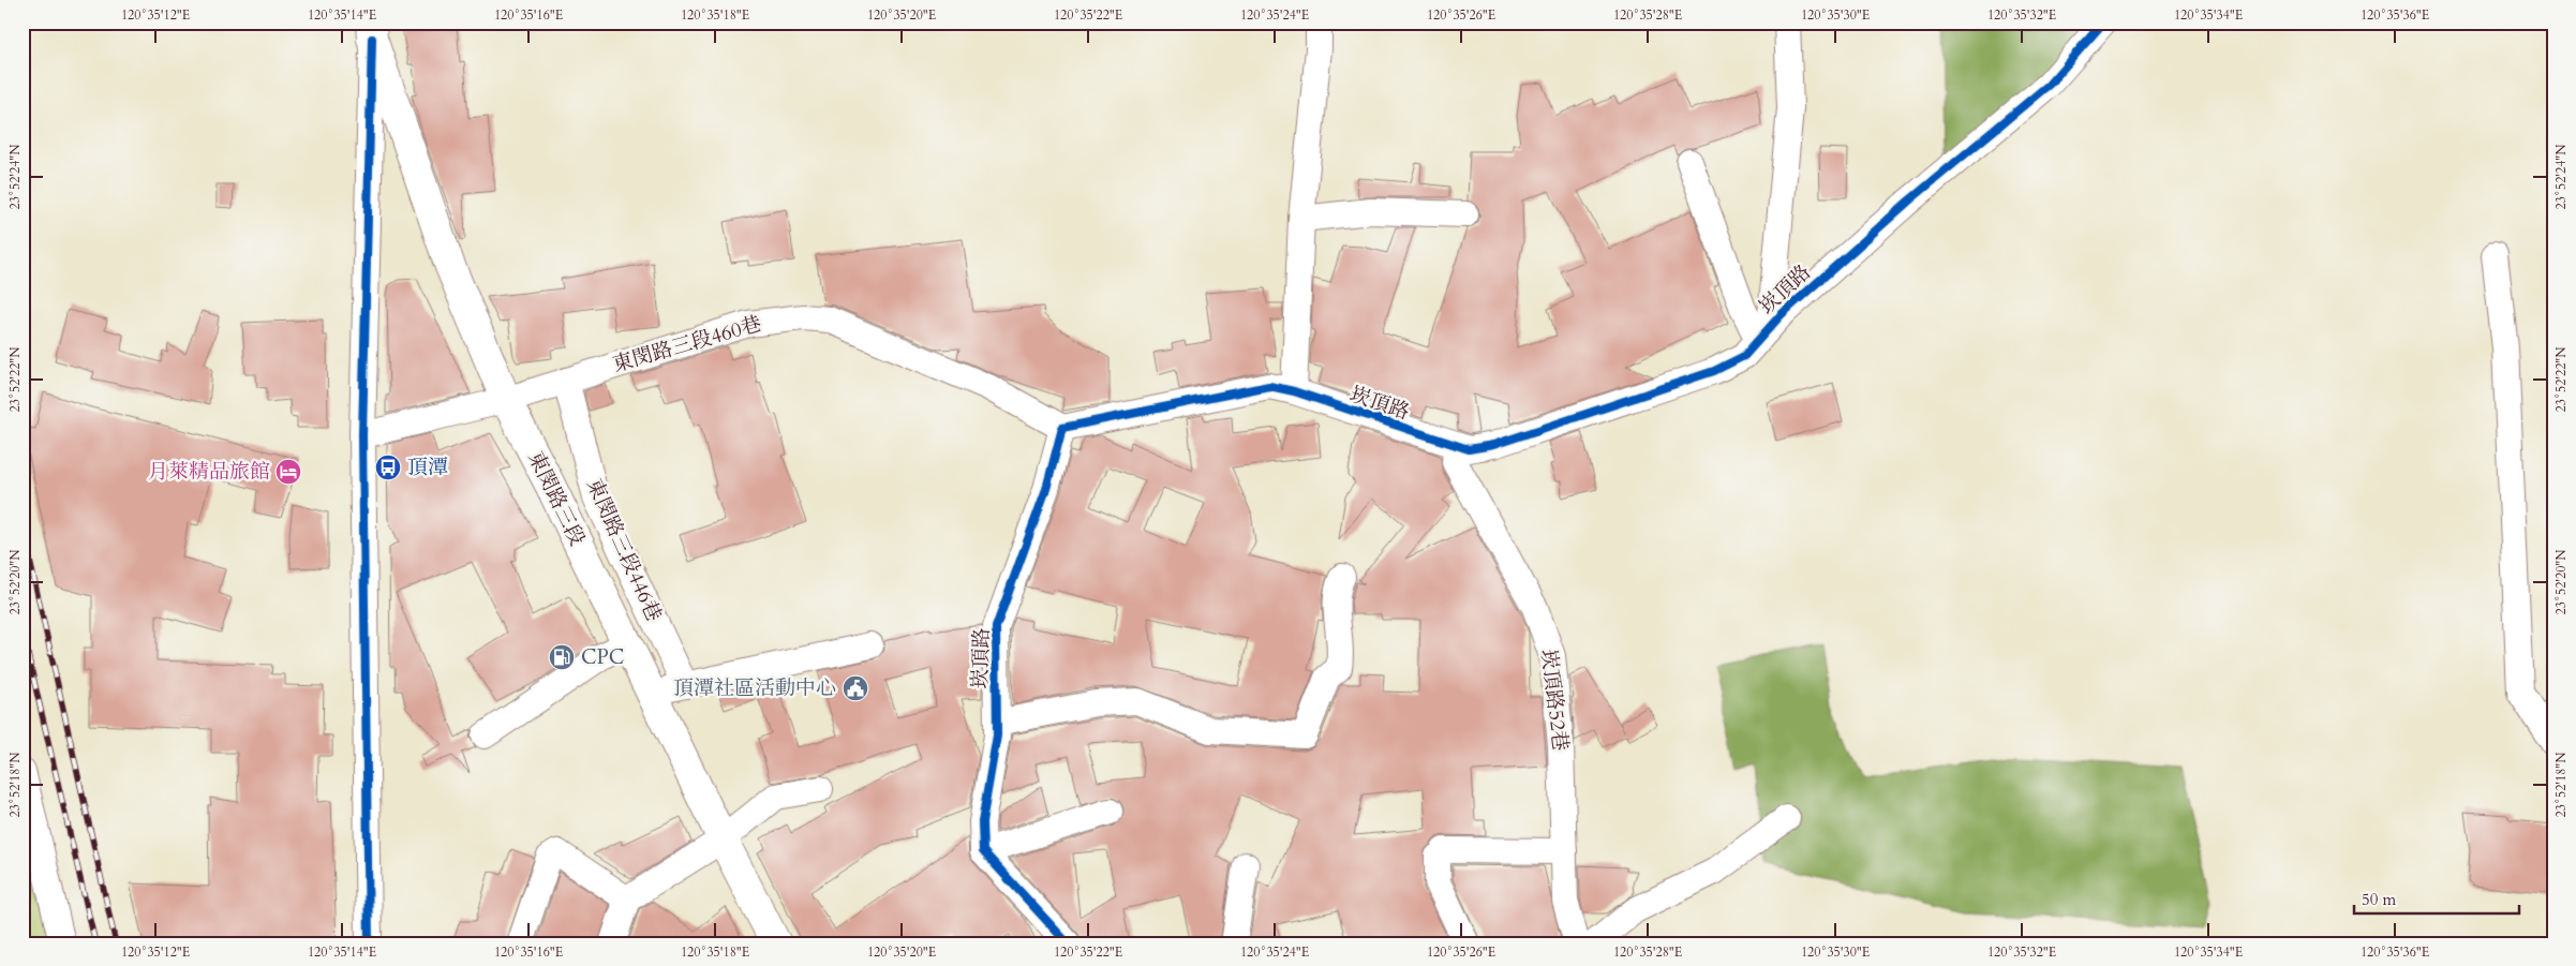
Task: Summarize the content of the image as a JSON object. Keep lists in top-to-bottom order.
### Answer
{
  "streets": {
    "main road": ["東閔路三段"],
    "street": [
      "崁頂路",
      "東閔路三段460巷",
      "東閔路三段446巷",
      "崁頂路52巷"
    ]
  },
  "crossings": [
    ["崁頂路", "東閔路三段460巷"],
    ["崁頂路", "崁頂路52巷"],
    ["東閔路三段460巷", "東閔路三段"],
    ["東閔路三段460巷", "東閔路三段446巷"]
  ],
  "places": {
    "bus stop": ["頂潭"],
    "hotel": ["月萊精品旅館"],
    "fuel station": ["CPC"],
    "public building": ["頂潭社區活動中心"]
  },
  "scale_bar": "50 m",
  "coordinates": [
    "120°35'12\"E",
    "120°35'14\"E",
    "120°35'16\"E",
    "120°35'18\"E",
    "120°35'20\"E",
    "120°35'22\"E",
    "120°35'24\"E",
    "120°35'26\"E",
    "120°35'28\"E",
    "120°35'30\"E",
    "120°35'32\"E",
    "120°35'34\"E",
    "120°35'36\"E",
    "23°52'24\"N",
    "23°52'22\"N",
    "23°52'20\"N",
    "23°52'18\"N"
  ]
}
